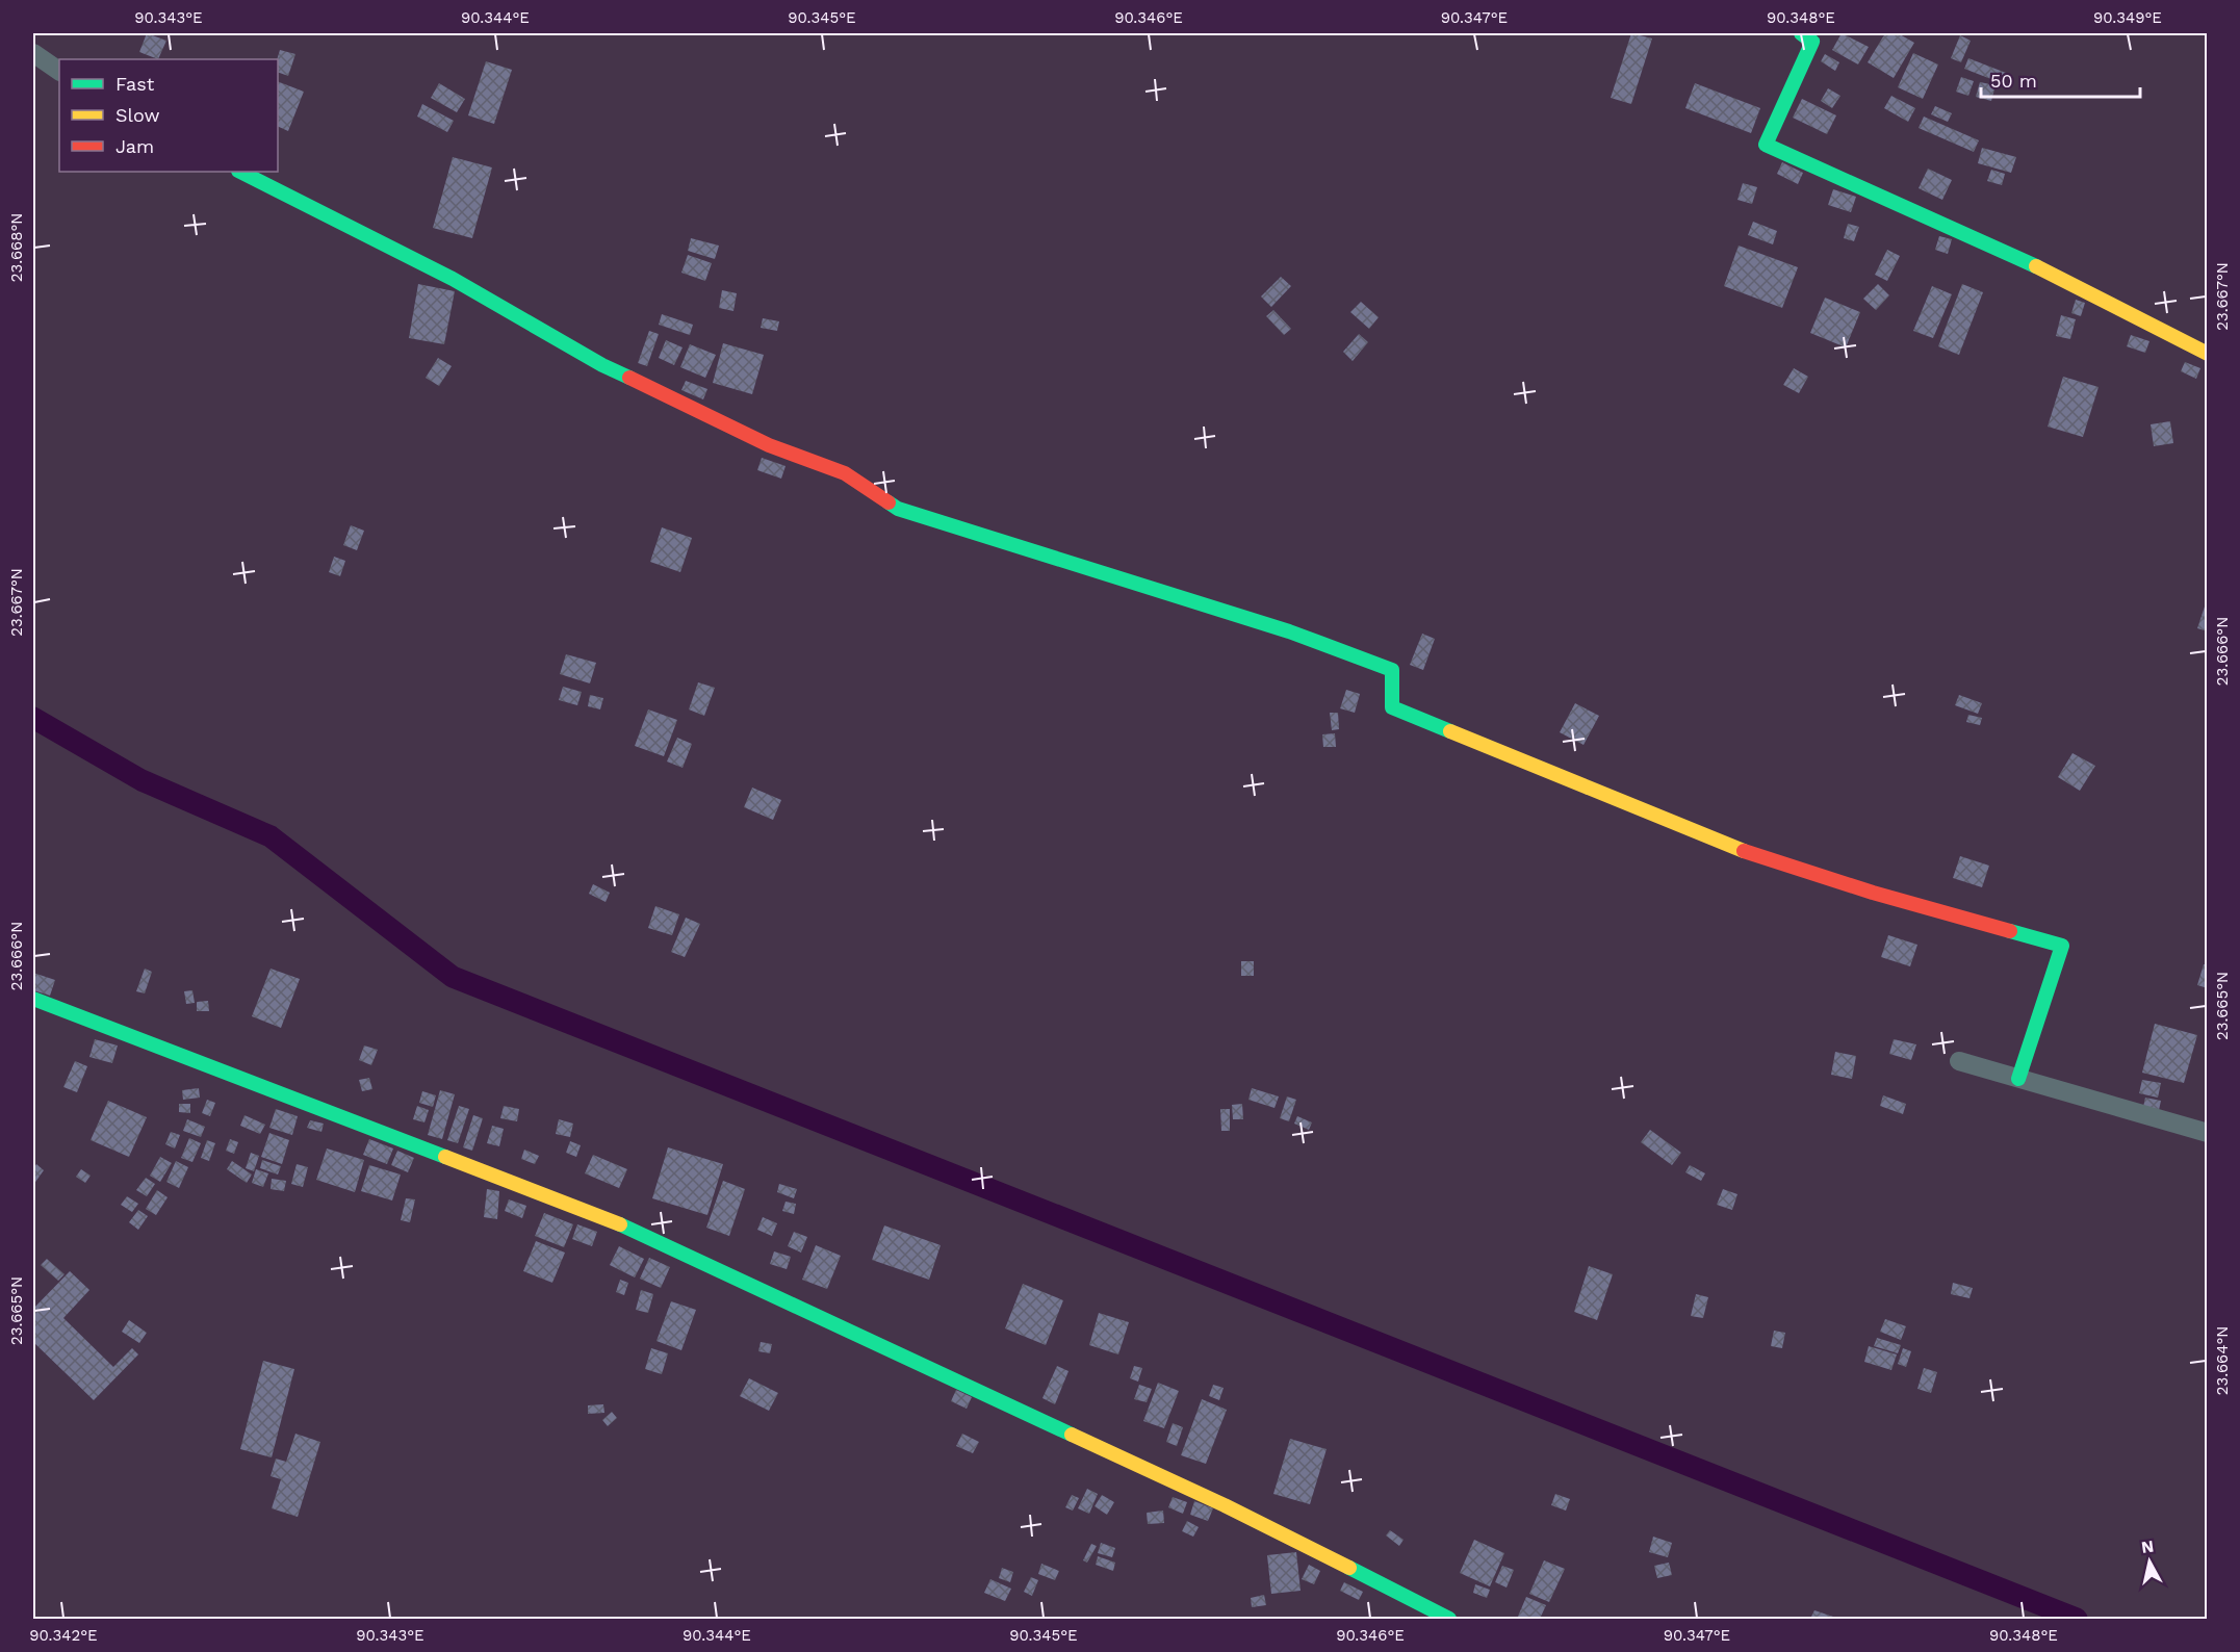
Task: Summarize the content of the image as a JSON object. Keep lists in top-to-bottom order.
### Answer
{
  "legend": ["Fast", "Slow", "Jam"],
  "scale_bar": "50 m",
  "north": "top",
  "coordinates": [
    "90.343°E",
    "90.344°E",
    "90.345°E",
    "90.346°E",
    "90.347°E",
    "90.348°E",
    "90.349°E",
    "23.668°N",
    "23.667°N",
    "23.666°N",
    "23.665°N",
    "23.664°N",
    "90.342°E"
  ]
}
